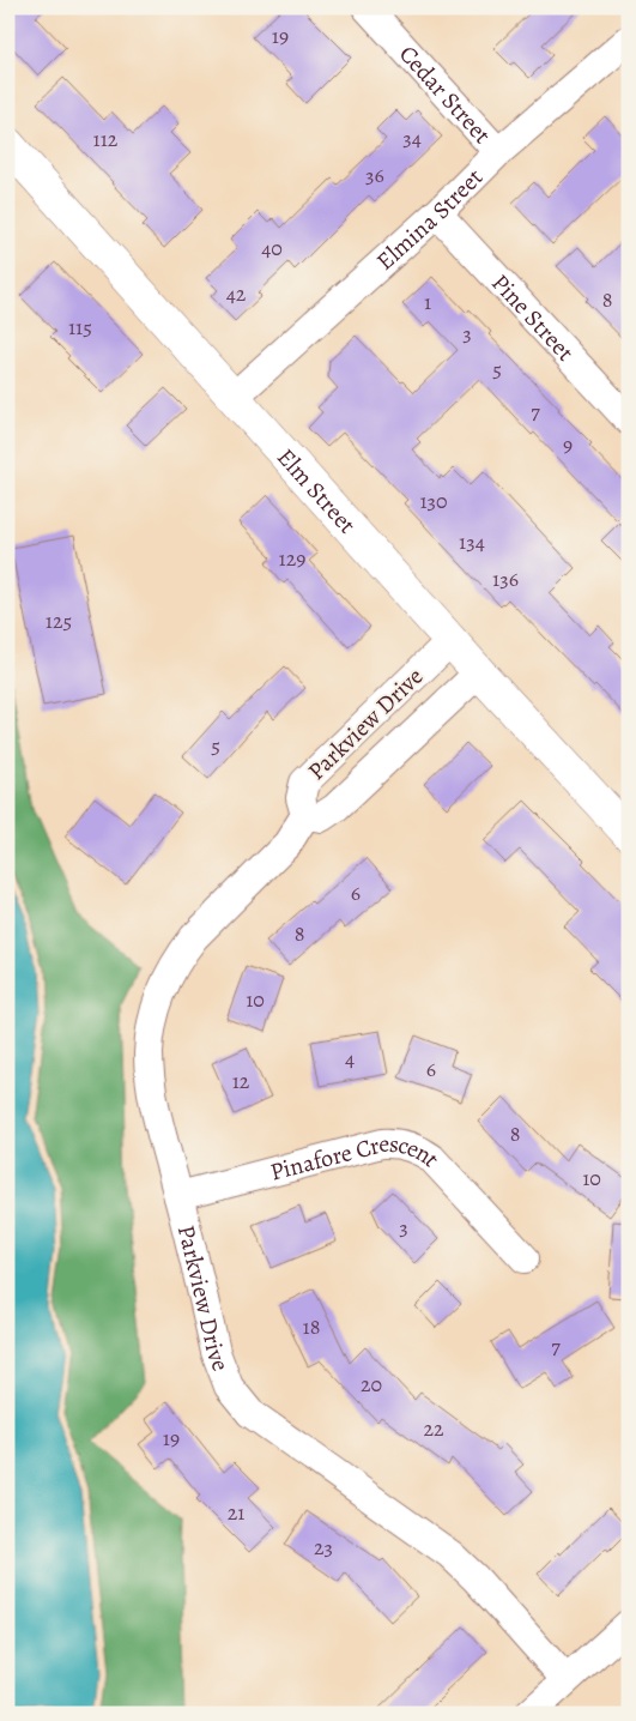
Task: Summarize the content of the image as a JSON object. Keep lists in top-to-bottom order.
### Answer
{
  "streets": {
    "main road": ["Elm Street"],
    "street": [
      "Cedar Street",
      "Elmina Street",
      "Pine Street",
      "Parkview Drive",
      "Pinafore Crescent"
    ]
  },
  "crossings": [
    ["Cedar Street", "Elmina Street"],
    ["Elmina Street", "Pine Street"],
    ["Elmina Street", "Elm Street"],
    ["Elm Street", "Parkview Drive"],
    ["Parkview Drive", "Pinafore Crescent"]
  ],
  "house_numbers": [
    "19",
    "34",
    "112",
    "36",
    "40",
    "42",
    "8",
    "1",
    "115",
    "3",
    "5",
    "7",
    "9",
    "130",
    "134",
    "129",
    "136",
    "125",
    "5",
    "6",
    "8",
    "10",
    "4",
    "6",
    "12",
    "8",
    "10",
    "3",
    "18",
    "7",
    "20",
    "22",
    "19",
    "21",
    "23"
  ]
}
